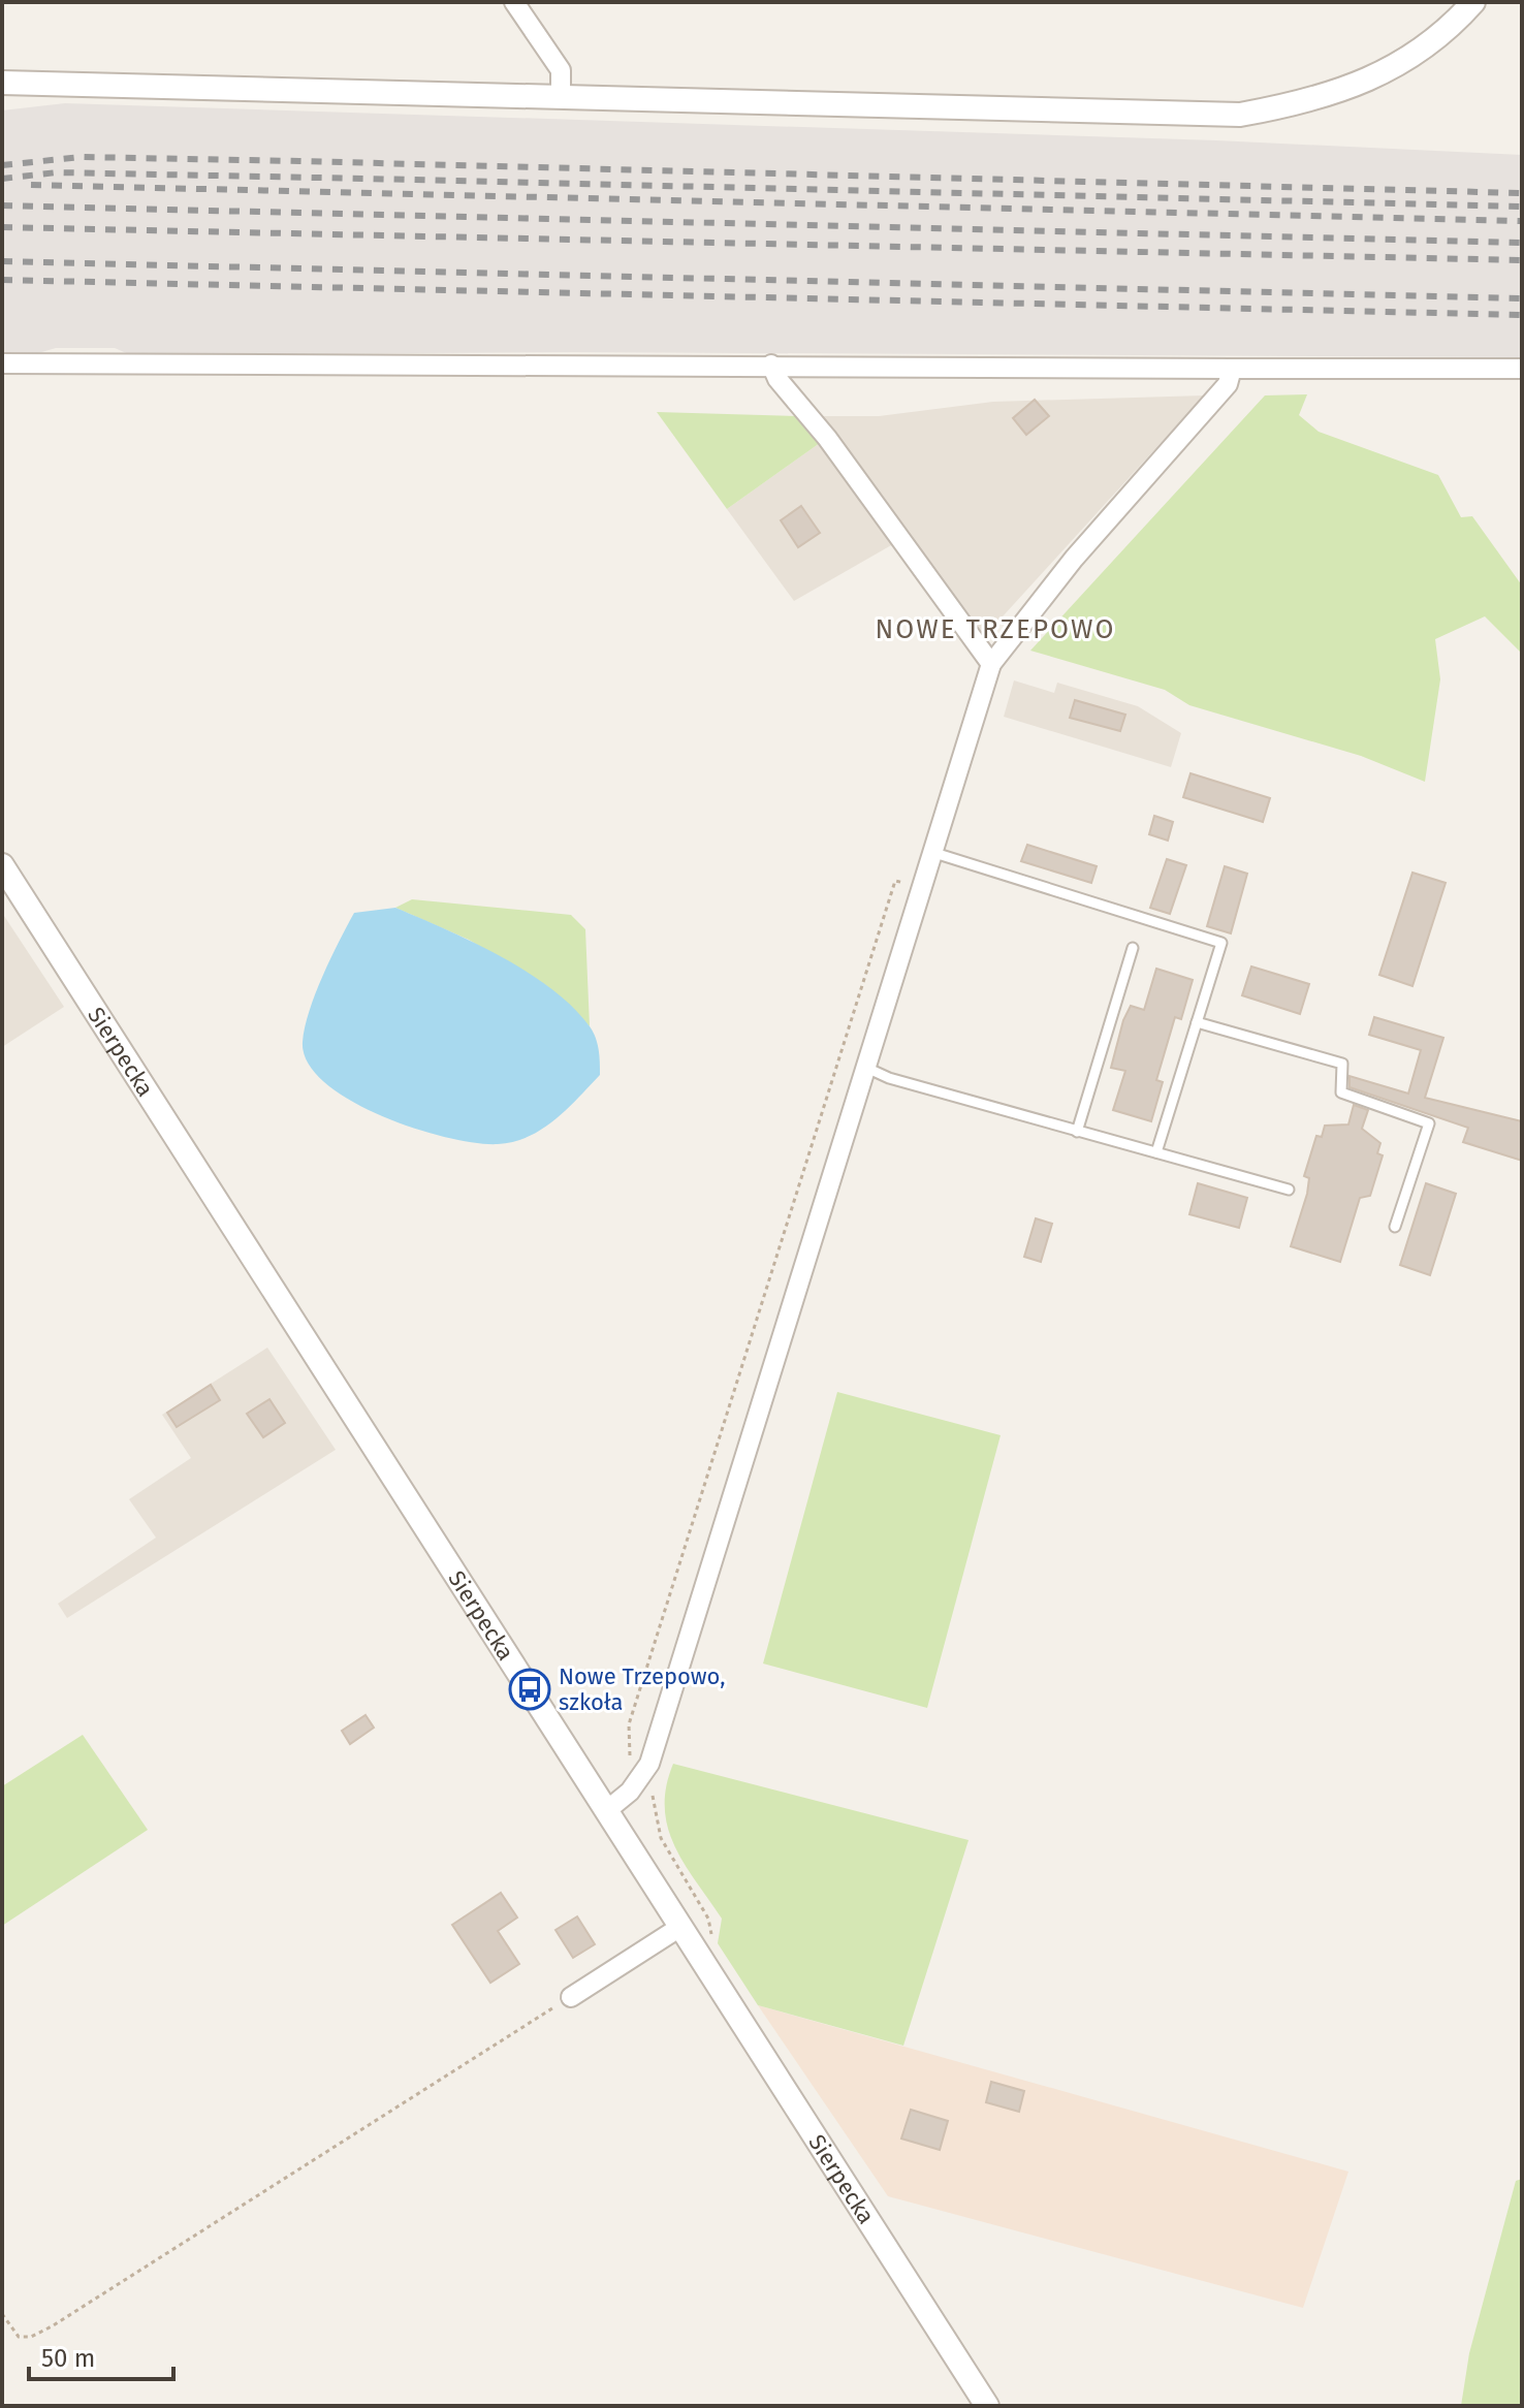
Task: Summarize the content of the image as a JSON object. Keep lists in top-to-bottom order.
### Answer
{
  "streets": {
    "street": ["Sierpecka"]
  },
  "districts": ["NOWE TRZEPOWO"],
  "places": {
    "bus stop": ["Nowe Trzepowo, szkoła"]
  },
  "scale_bar": "50 m"
}
